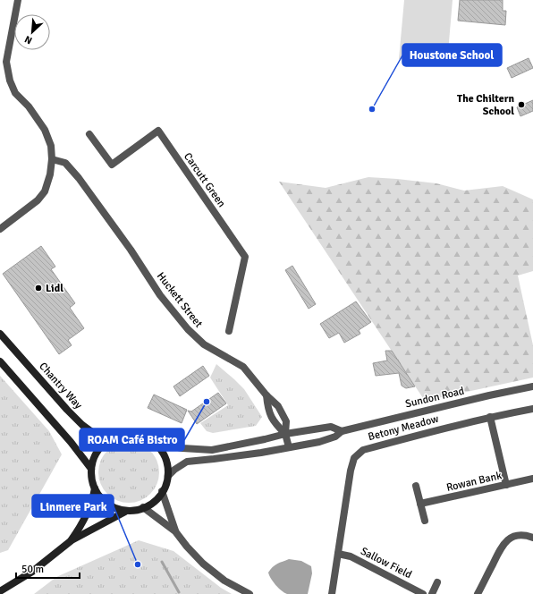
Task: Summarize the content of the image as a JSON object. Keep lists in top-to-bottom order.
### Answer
{
  "streets": {
    "main road": ["Chantry Way"],
    "street": [
      "Carcutt Green",
      "Huckett Street",
      "Sundon Road",
      "Betony Meadow",
      "Rowan Bank",
      "Sallow Field"
    ]
  },
  "crossings": [
    ["Huckett Street", "Sundon Road"],
    ["Chantry Way", "Sundon Road"],
    ["Betony Meadow", "Sallow Field"]
  ],
  "places": [
    "The Chiltern School",
    "Houstone School",
    "Lidl",
    "ROAM Café Bistro",
    "Linmere Park"
  ],
  "scale_bar": "50 m",
  "north": "bottom left"
}
